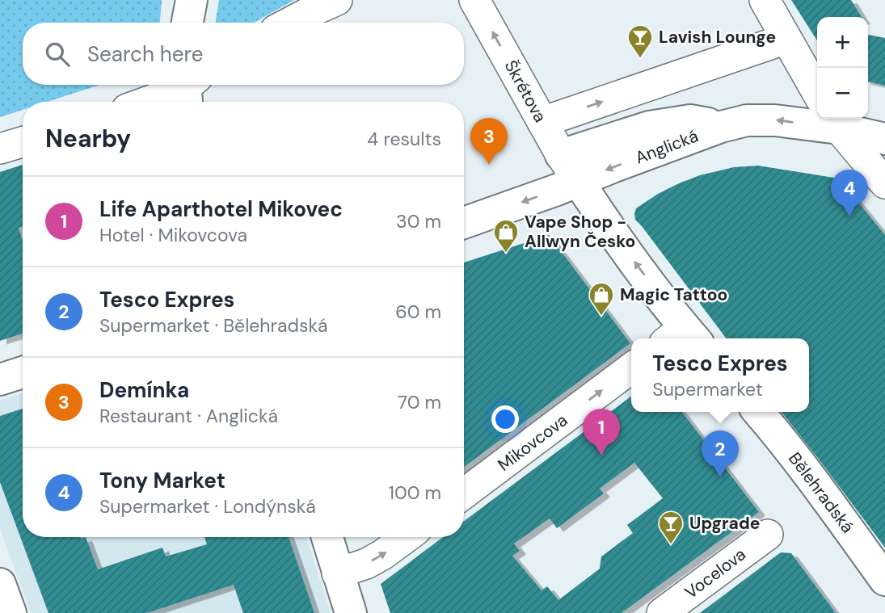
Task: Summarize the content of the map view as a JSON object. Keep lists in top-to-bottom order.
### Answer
{
  "streets": {
    "street": [
      "Škrétova",
      "Anglická",
      "Mikovcova",
      "Bělehradská",
      "Vocelova"
    ]
  },
  "crossings": [
    ["Škrétova", "Anglická"]
  ],
  "one_way": ["Škrétova", "Mikovcova"],
  "places": {
    "bar": ["Lavish Lounge", "Upgrade"],
    "shop": ["Vape Shop - Allwyn Česko", "Magic Tattoo"]
  },
  "page": {
    "map_buttons": ["+", "−"],
    "search": "Search here",
    "heading": ["Nearby", "4 results"],
    "pins": [
      "3",
      "4",
      "1",
      "2"
    ],
    "list": [
      {
        "mark": "1",
        "name": "Life Aparthotel Mikovec",
        "note": "Hotel · Mikovcova",
        "value": "30 m"
      },
      {
        "mark": "2",
        "name": "Tesco Expres",
        "note": "Supermarket · Bělehradská",
        "value": "60 m"
      },
      {
        "mark": "3",
        "name": "Demínka",
        "note": "Restaurant · Anglická",
        "value": "70 m"
      },
      {
        "mark": "4",
        "name": "Tony Market",
        "note": "Supermarket · Londýnská",
        "value": "100 m"
      }
    ],
    "popup": ["Tesco Expres", "Supermarket"]
  }
}
